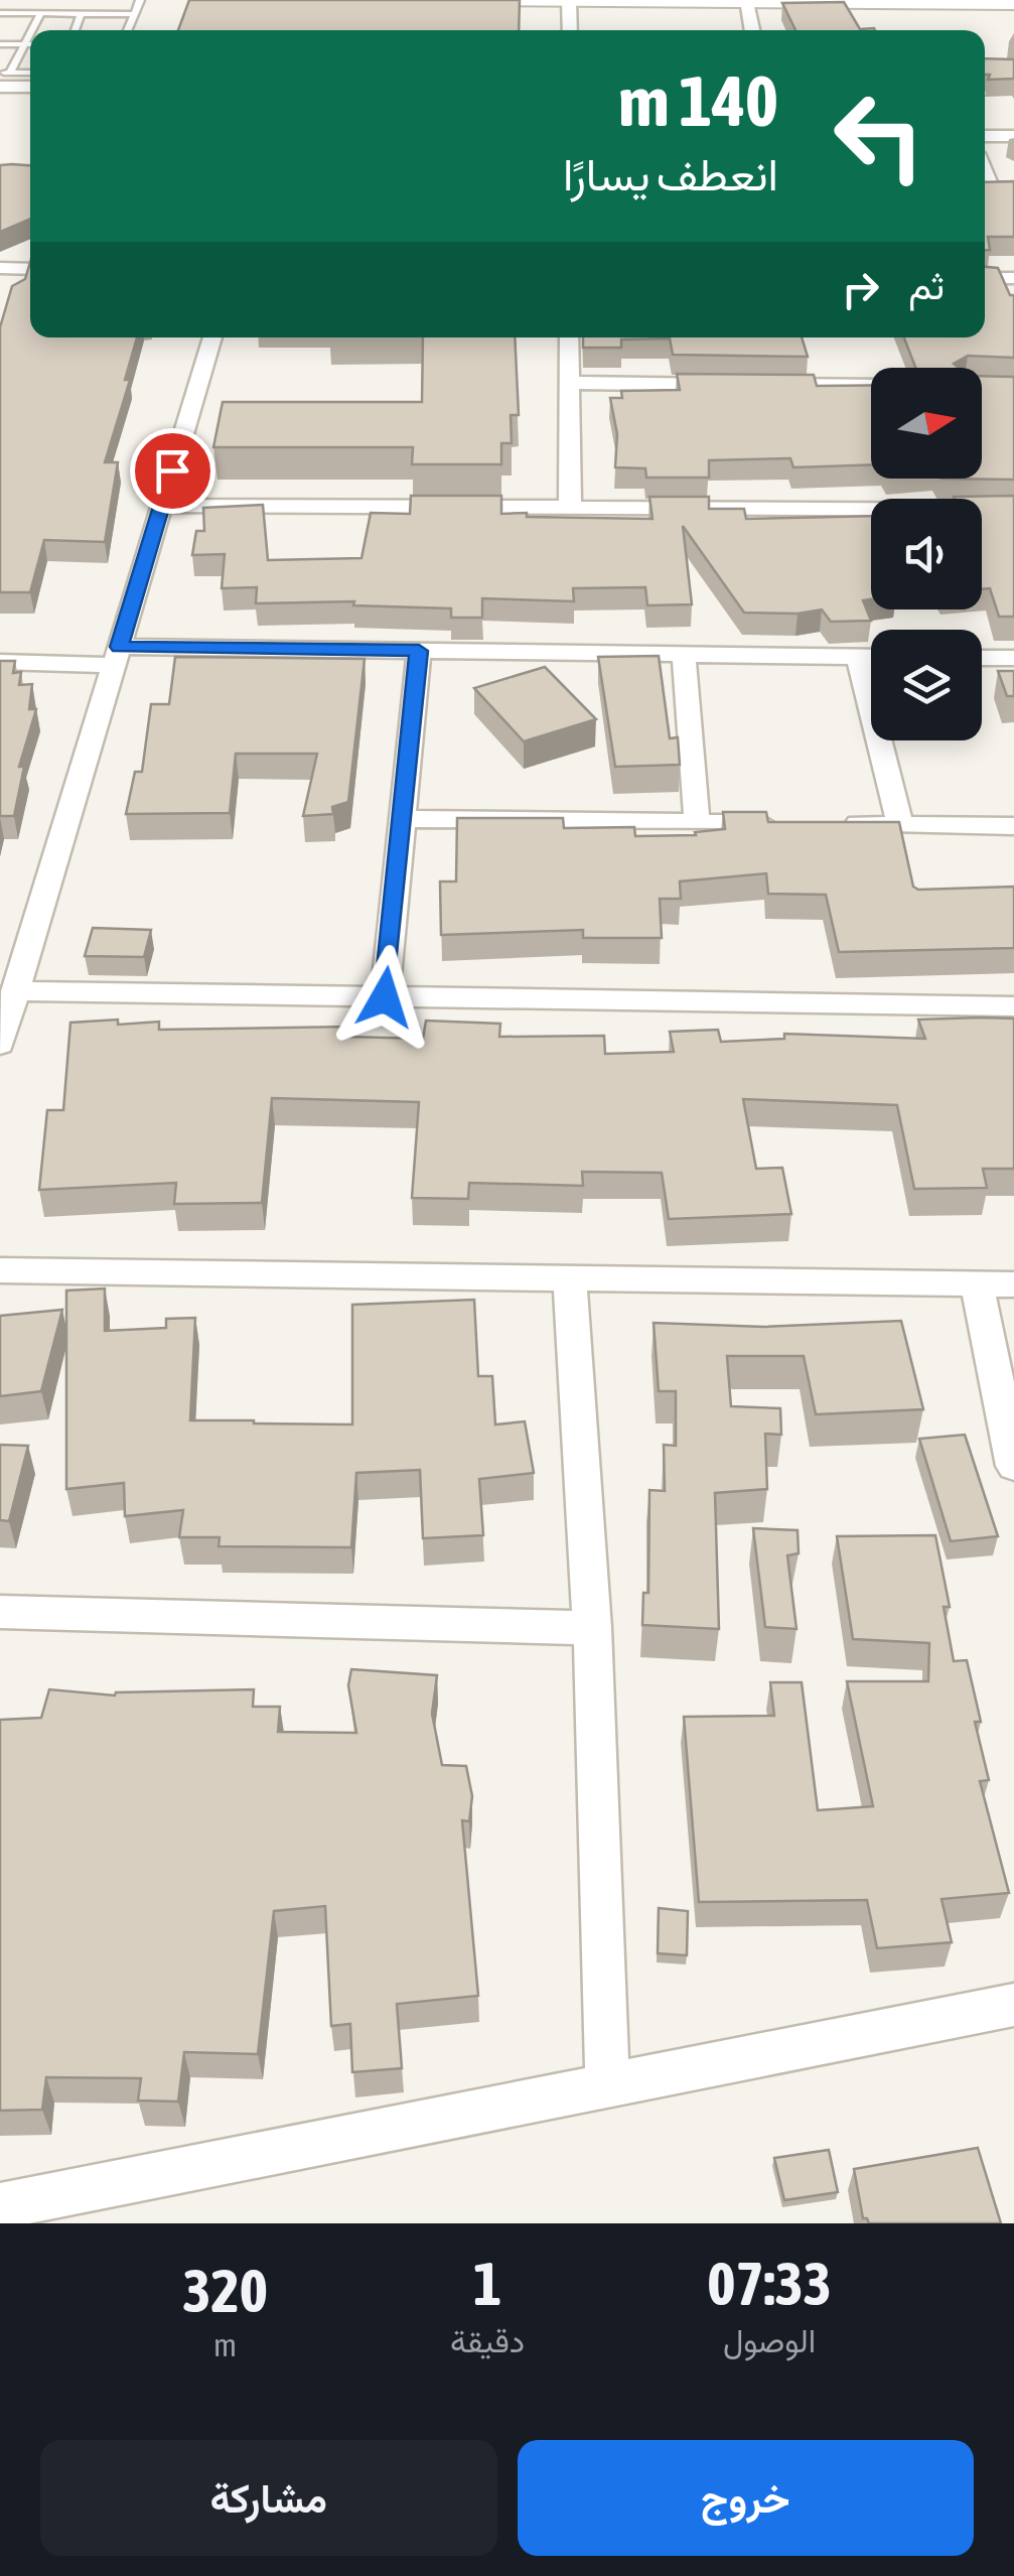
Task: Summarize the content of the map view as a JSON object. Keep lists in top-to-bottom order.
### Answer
{
  "north": "right",
  "page": {
    "turn": ["140 m", "انعطف يسارًا"],
    "then": "ثم",
    "eta": [
      "07:33",
      "الوصول",
      "1",
      "دقيقة",
      "320",
      "m"
    ],
    "buttons": ["خروج", "مشاركة"]
  }
}
